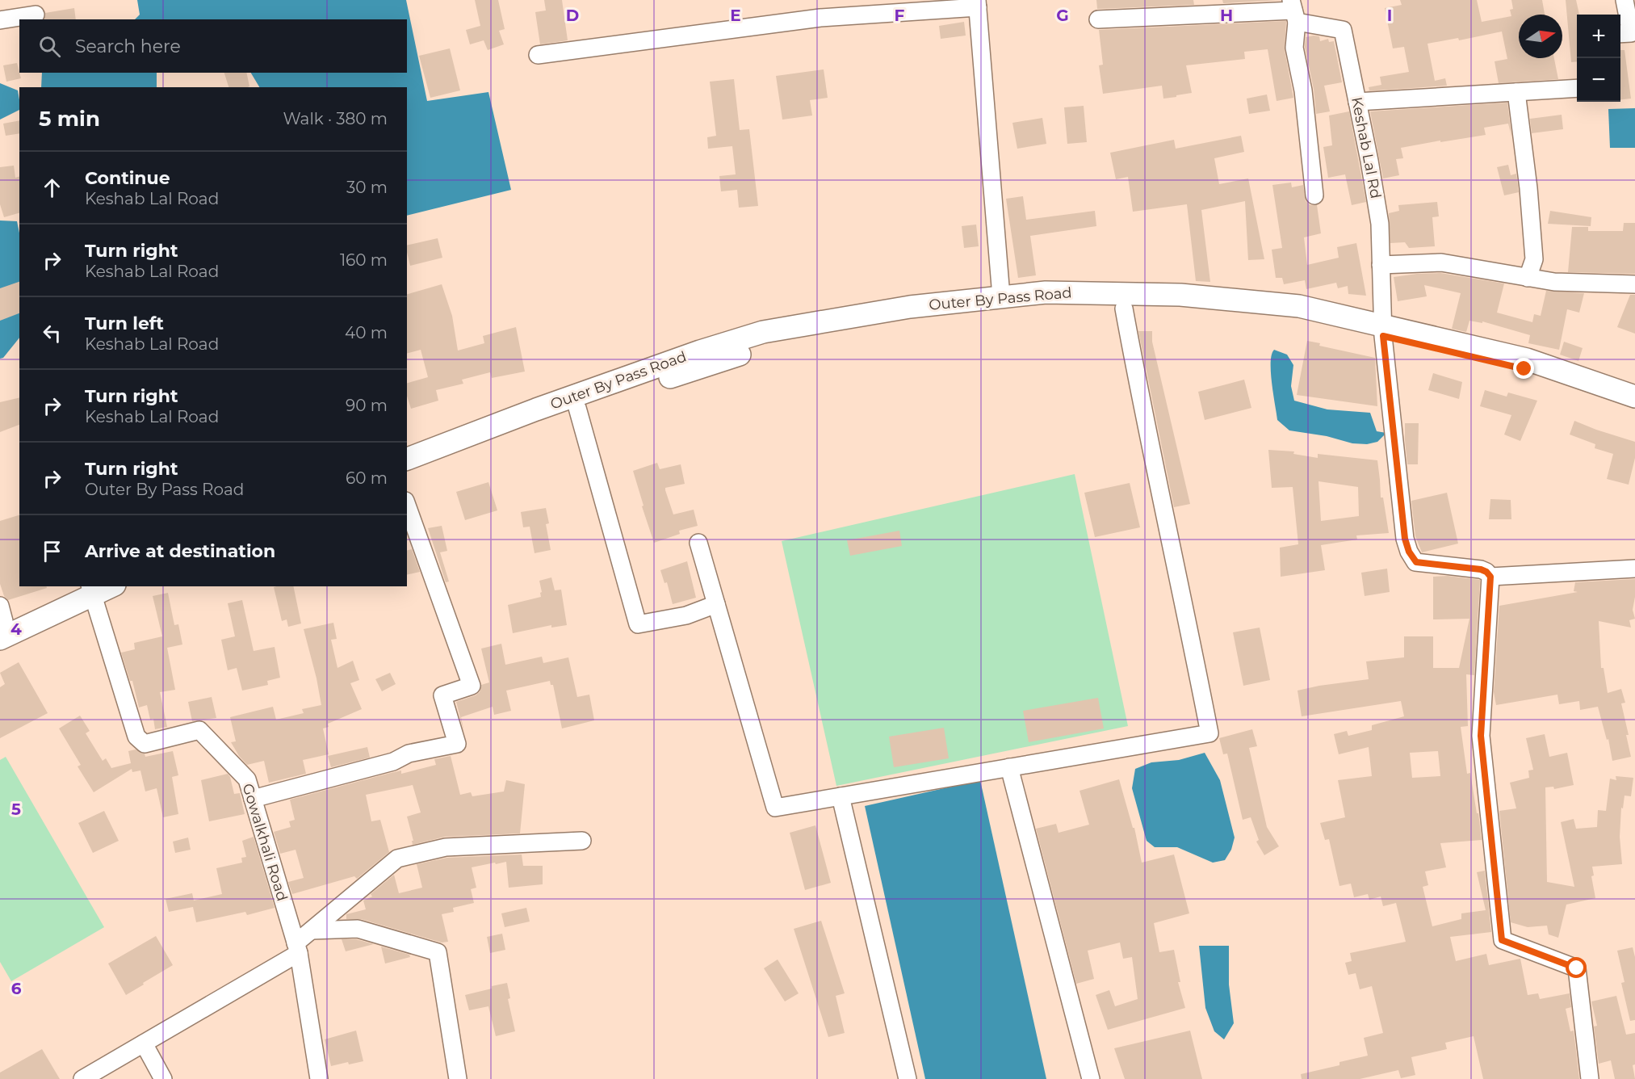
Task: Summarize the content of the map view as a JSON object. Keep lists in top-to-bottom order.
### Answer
{
  "streets": {
    "main road": ["Outer By Pass Road"],
    "street": ["Keshab Lal Rd", "Gowalkhali Road"]
  },
  "crossings": [
    ["Keshab Lal Rd", "Outer By Pass Road"]
  ],
  "north": "right",
  "page": {
    "map_buttons": ["+", "−"],
    "search": "Search here",
    "heading": ["5 min", "Walk · 380 m"],
    "list": [
      ["Continue", "Keshab Lal Road", "30 m"],
      ["Turn right", "Keshab Lal Road", "160 m"],
      ["Turn left", "Keshab Lal Road", "40 m"],
      ["Turn right", "Keshab Lal Road", "90 m"],
      ["Turn right", "Outer By Pass Road", "60 m"],
      "Arrive at destination"
    ]
  },
  "grid": {
    "columns": [
      "D",
      "E",
      "F",
      "G",
      "H",
      "I"
    ],
    "rows": ["4", "5", "6"]
  }
}
